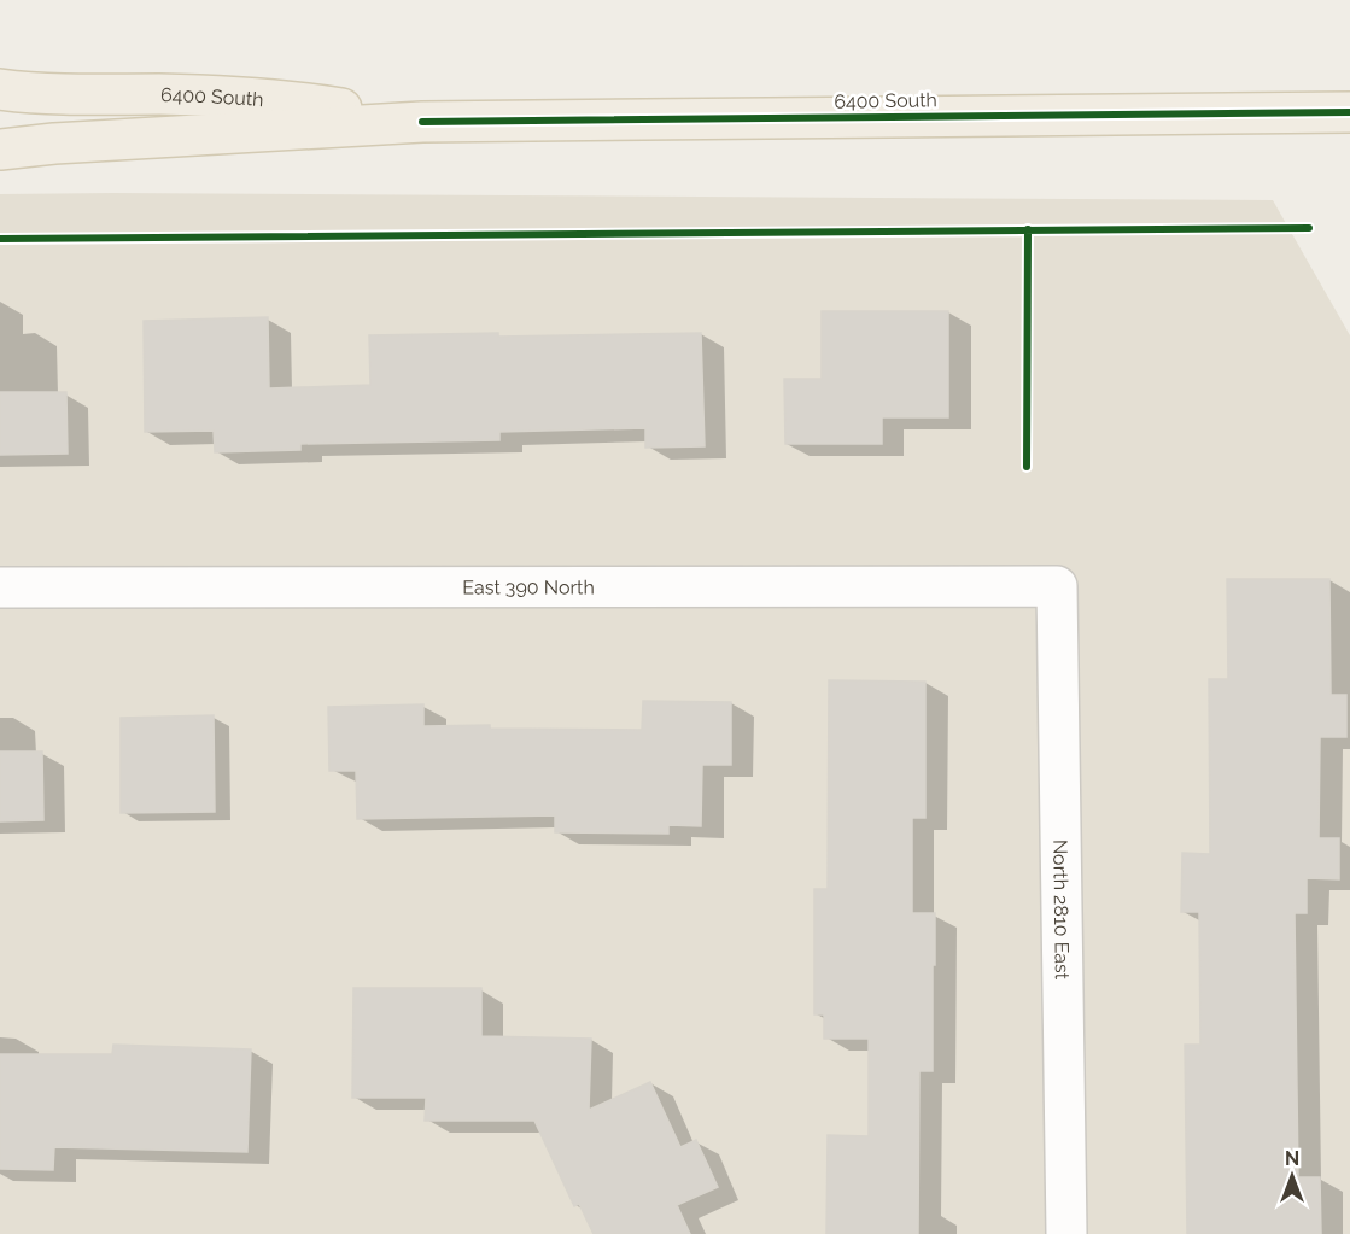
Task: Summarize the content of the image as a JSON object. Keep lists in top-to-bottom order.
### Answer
{
  "streets": {
    "main road": ["6400 South"],
    "street": ["East 390 North", "North 2810 East"]
  },
  "crossings": [
    ["East 390 North", "North 2810 East"]
  ],
  "north": "top"
}
